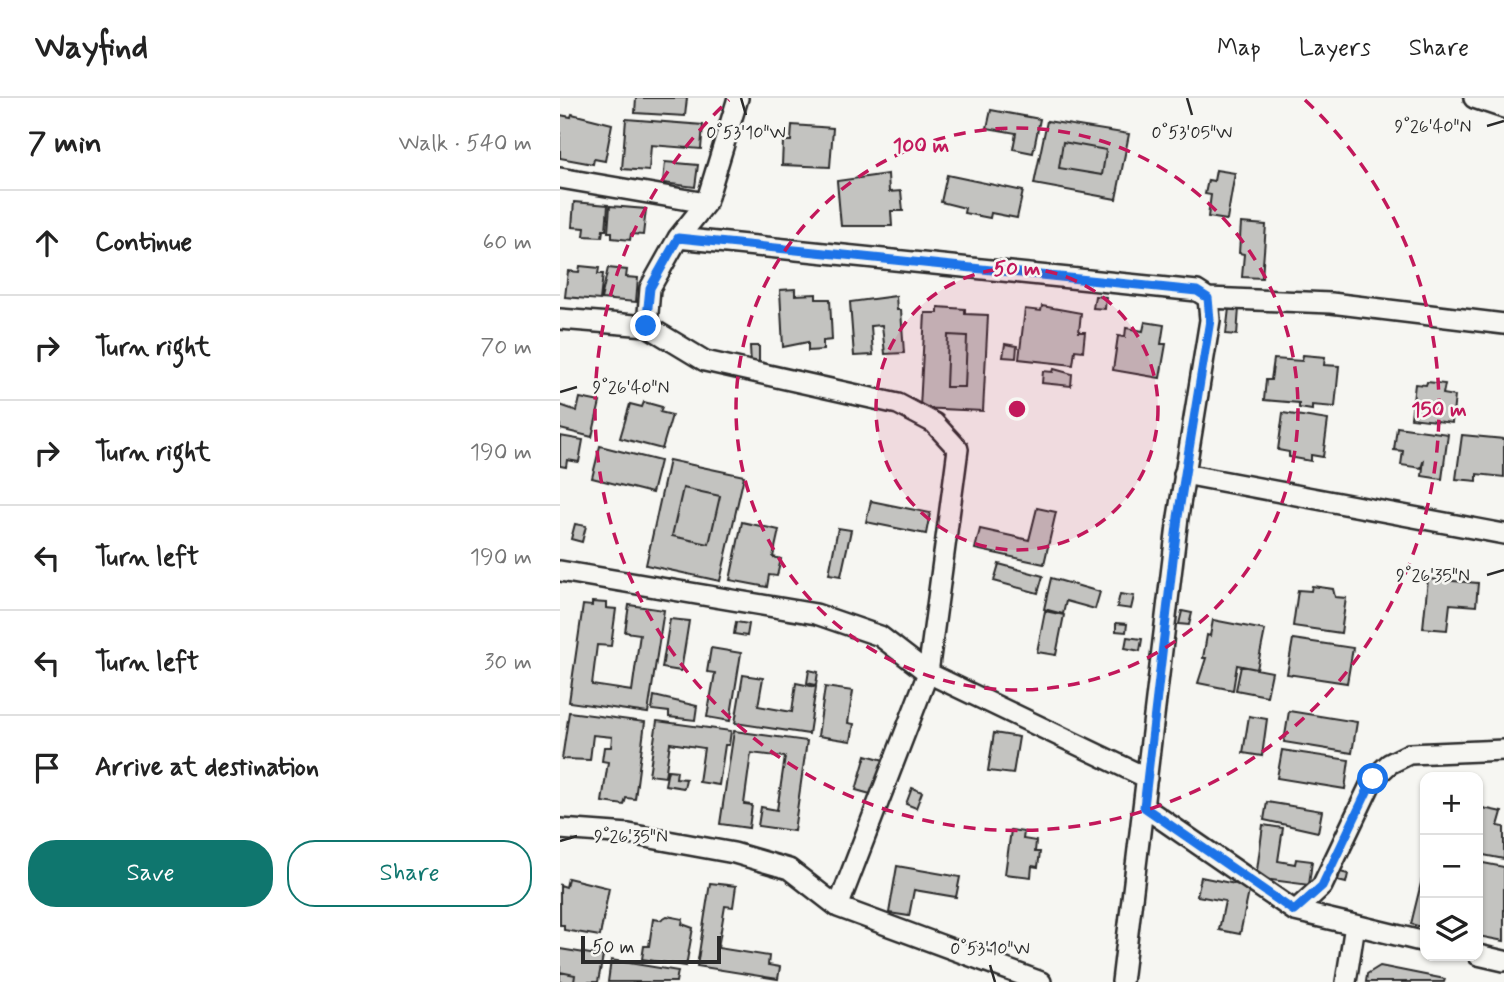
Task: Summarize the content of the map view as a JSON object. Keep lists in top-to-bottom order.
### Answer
{
  "scale_bar": "50 m",
  "page": {
    "header": "Wayfind",
    "nav": ["Map", "Layers", "Share"],
    "heading": ["7 min", "Walk · 540 m"],
    "list": [
      ["Continue", "60 m"],
      ["Turn right", "70 m"],
      ["Turn right", "190 m"],
      ["Turn left", "190 m"],
      ["Turn left", "30 m"],
      "Arrive at destination"
    ],
    "map_buttons": ["+", "−"],
    "buttons": ["Save", "Share"],
    "scale": "50 m"
  },
  "coordinates": [
    "9°26'40\"N",
    "0°53'10\"W",
    "0°53'05\"W",
    "9°26'35\"N"
  ],
  "rings": ["100 m", "50 m", "150 m"]
}
